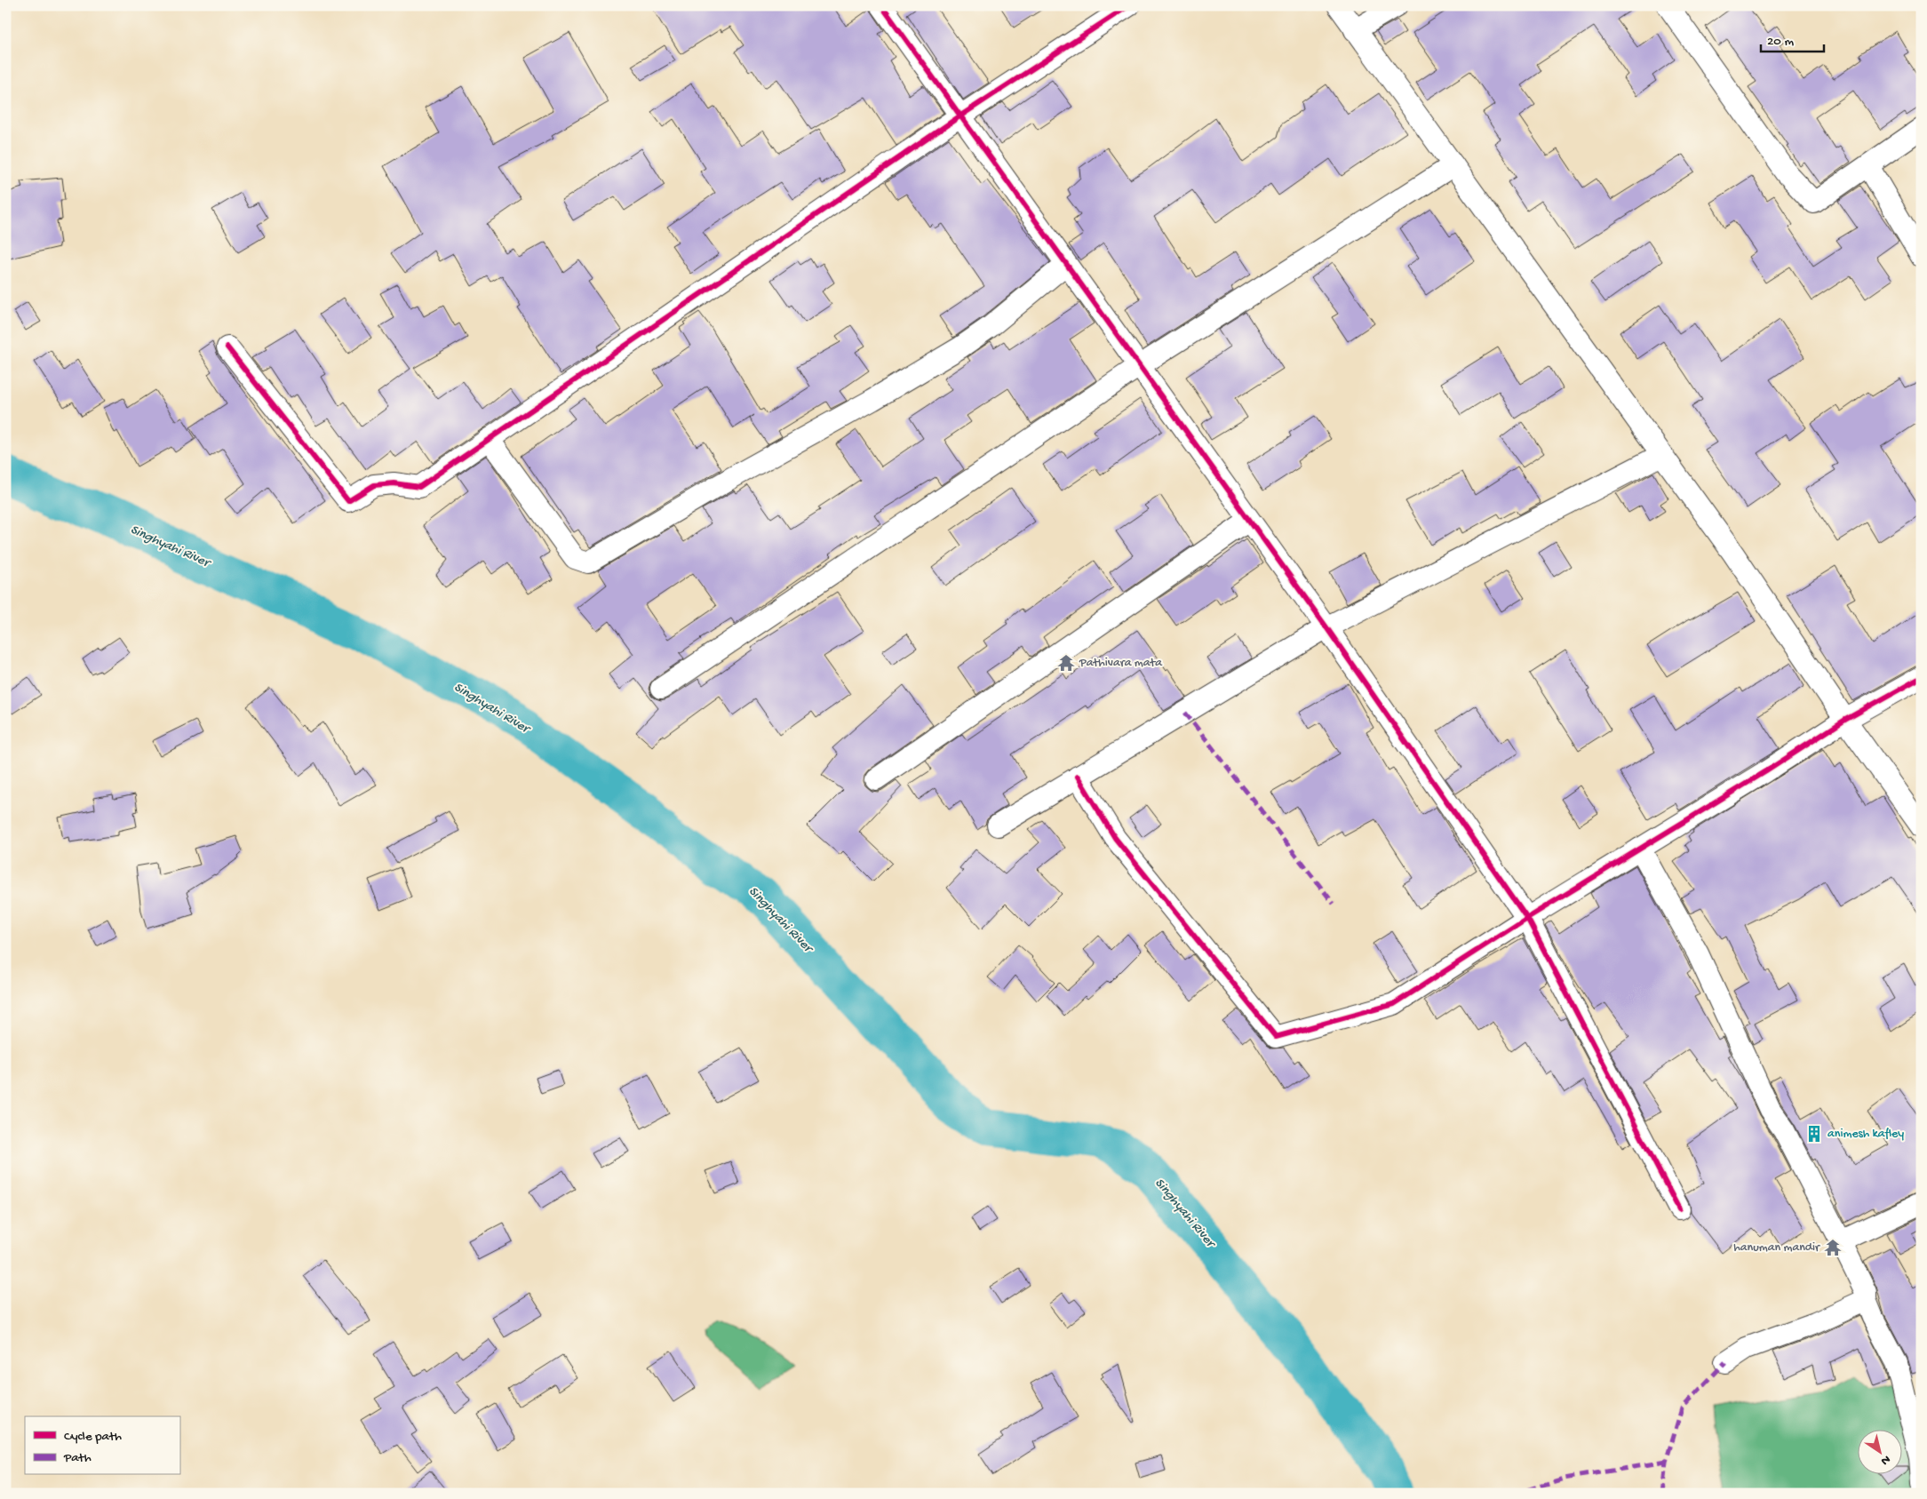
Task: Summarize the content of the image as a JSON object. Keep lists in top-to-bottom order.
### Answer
{
  "water": ["Singhyahi River"],
  "places": {
    "temple": ["Pathivara mata", "hanuman mandir"],
    "building": ["animesh kafley"]
  },
  "legend": ["Cycle path", "Path"],
  "scale_bar": "20 m",
  "north": "bottom right"
}
